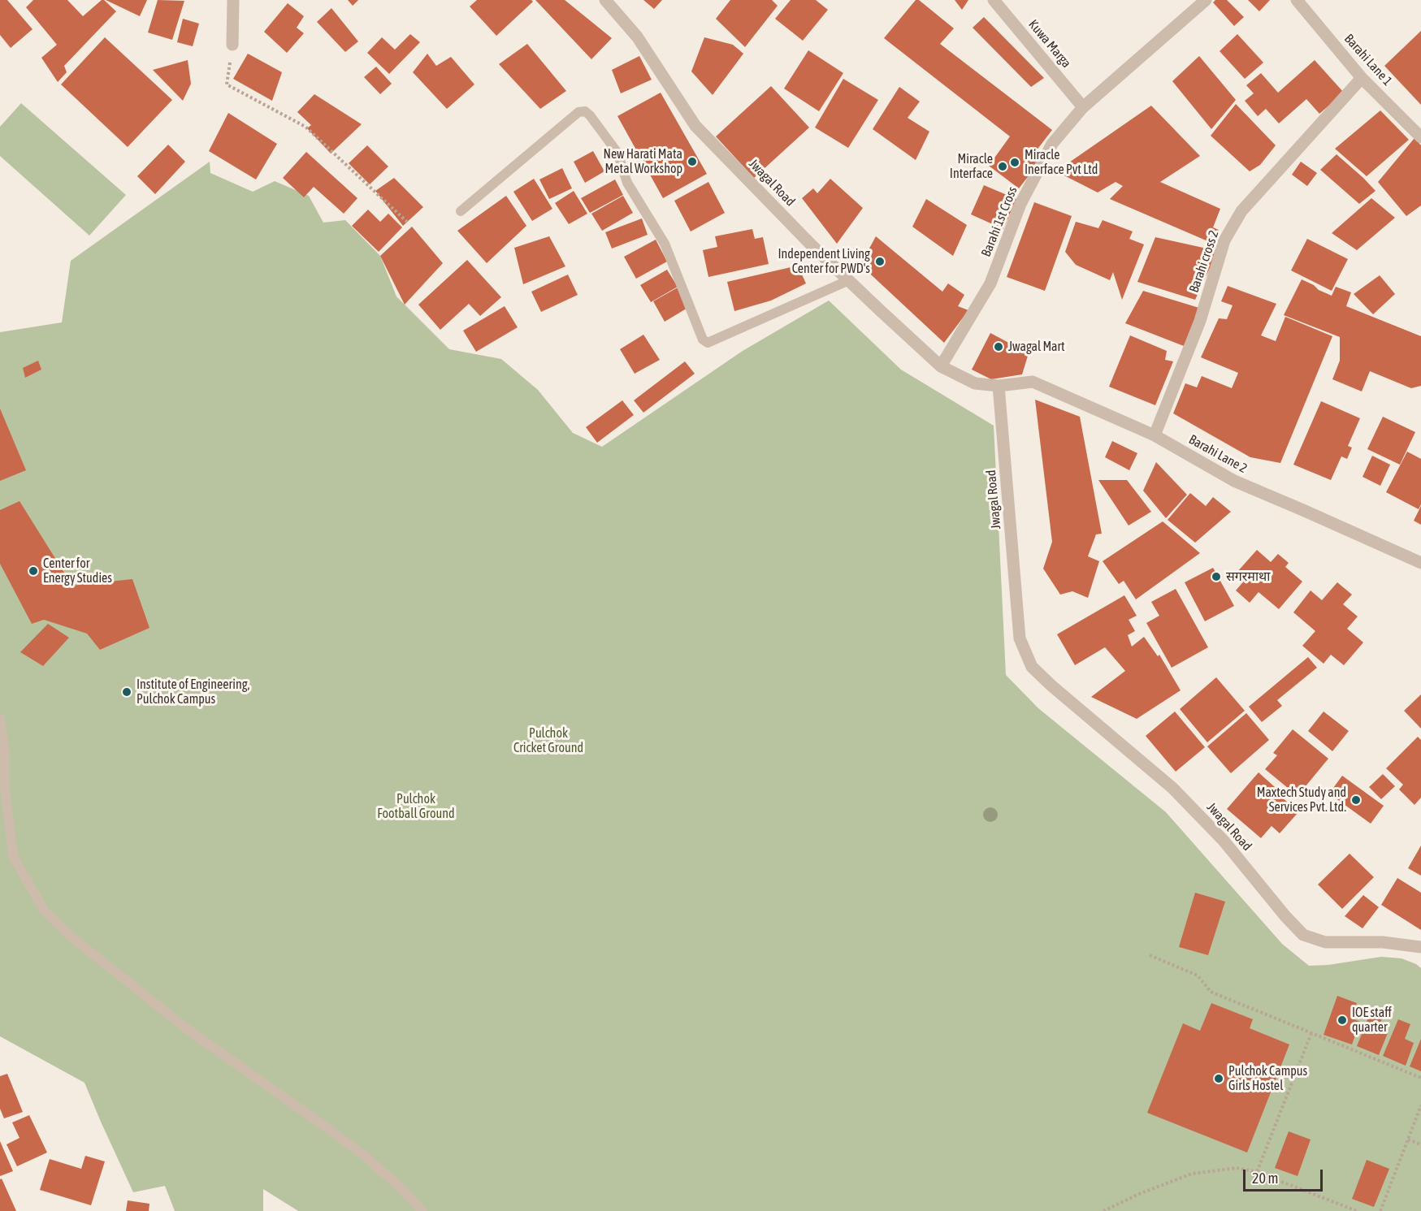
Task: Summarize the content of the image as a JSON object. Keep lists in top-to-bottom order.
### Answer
{
  "streets": {
    "street": [
      "Kuwa Marga",
      "Barahi Lane 1",
      "Jwagal Road",
      "Barahi 1st Cross",
      "Barahi cross 2",
      "Barahi Lane 2"
    ]
  },
  "crossings": [
    ["Kuwa Marga", "Barahi 1st Cross"],
    ["Barahi Lane 1", "Barahi cross 2"],
    ["Jwagal Road", "Barahi 1st Cross"],
    ["Jwagal Road", "Barahi Lane 2"],
    ["Barahi cross 2", "Barahi Lane 2"]
  ],
  "parks": ["Pulchok Cricket Ground", "Pulchok Football Ground"],
  "places": [
    "New Harati Mata Metal Workshop",
    "Miracle Inerface Pvt Ltd",
    "Miracle Interface",
    "Independent Living Center for PWD's",
    "Jwagal Mart",
    "Center for Energy Studies",
    "सगरमाथा",
    "Institute of Engineering, Pulchok Campus",
    "Maxtech Study and Services Pvt. Ltd.",
    "IOE staff quarter",
    "Pulchok Campus Girls Hostel"
  ],
  "scale_bar": "20 m"
}
